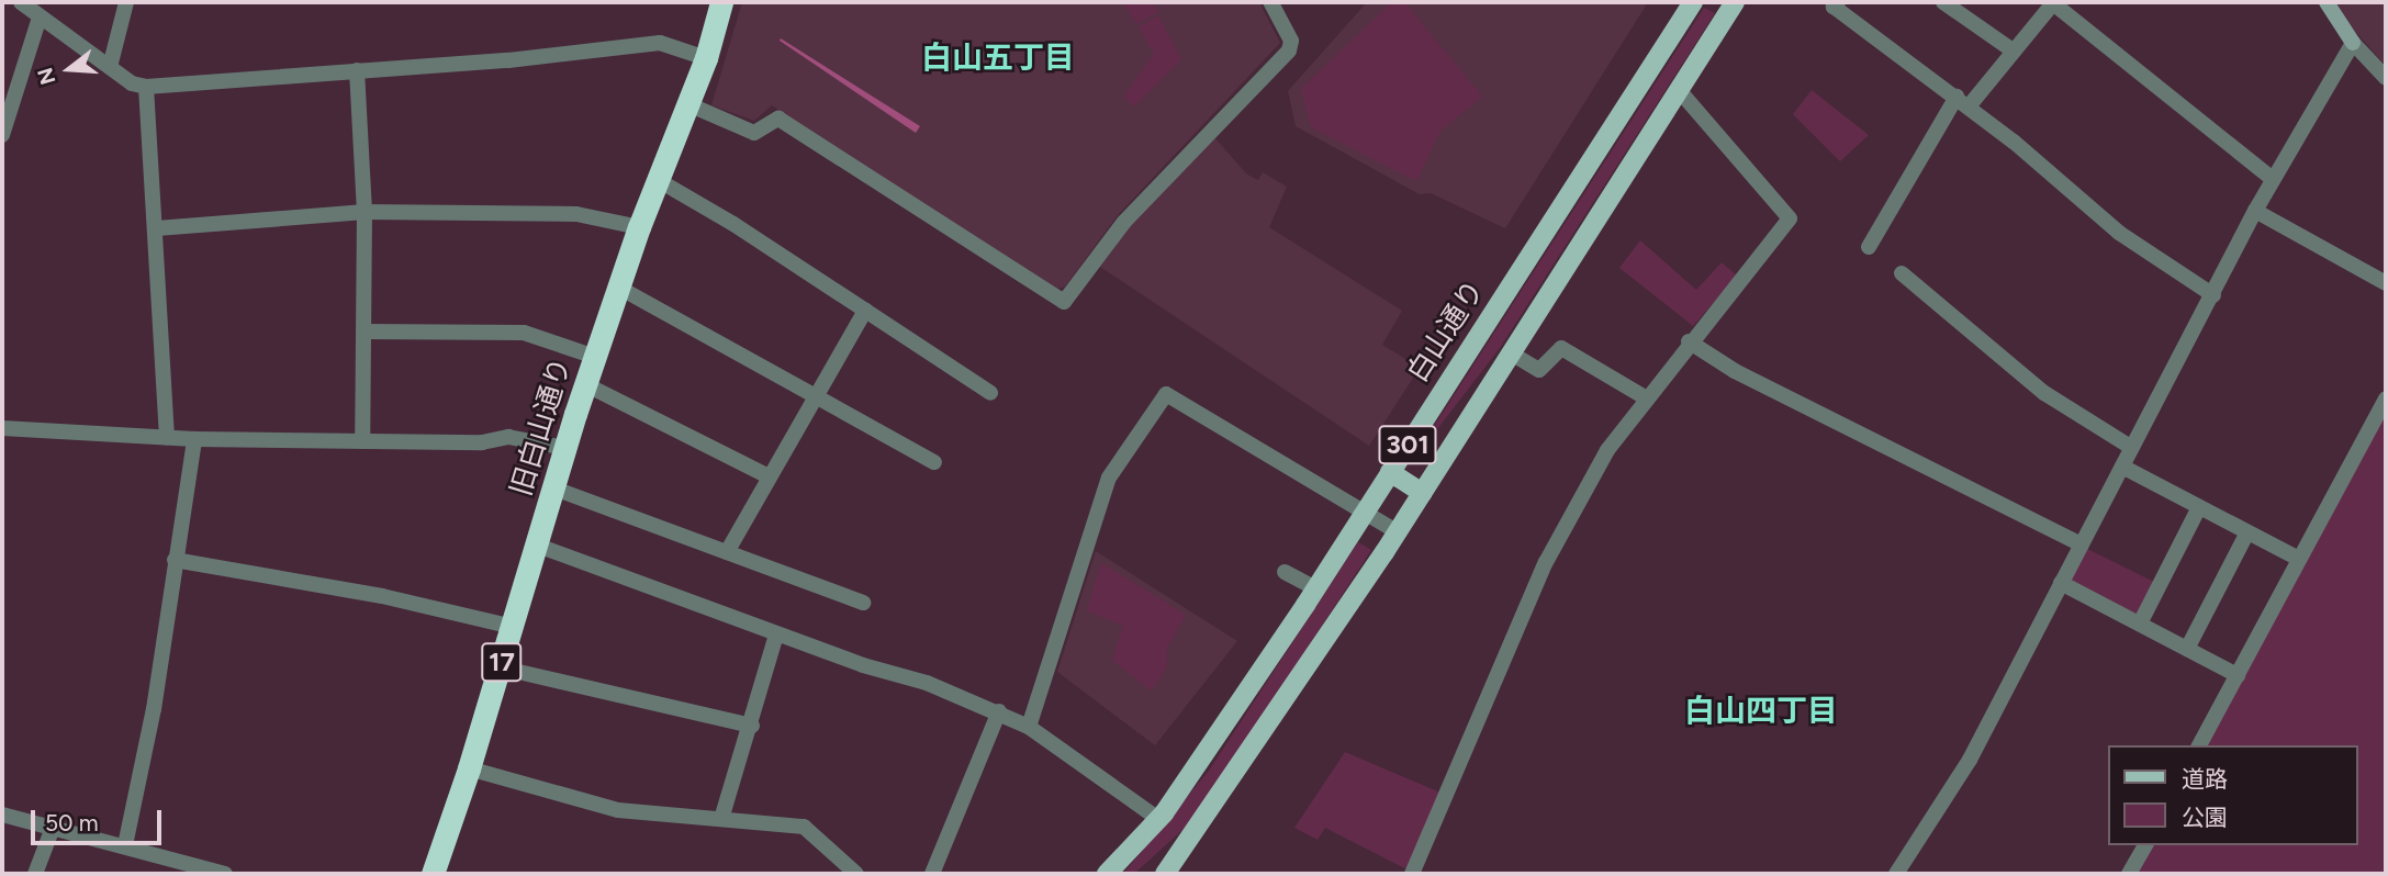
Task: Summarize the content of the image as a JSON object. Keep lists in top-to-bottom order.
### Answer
{
  "streets": {
    "highway": ["旧白山通り", "17"],
    "main road": ["白山通り", "301"]
  },
  "districts": ["白山五丁目", "白山四丁目"],
  "legend": ["道路", "公園"],
  "scale_bar": "50 m",
  "north": "left"
}
